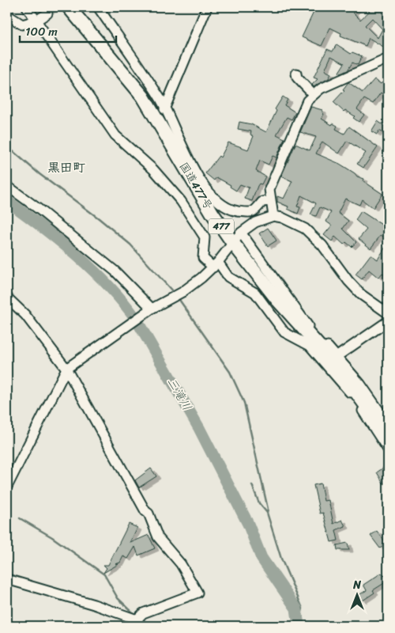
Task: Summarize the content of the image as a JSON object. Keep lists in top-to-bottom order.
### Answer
{
  "streets": {
    "highway": ["国道477号", "477"]
  },
  "districts": ["黒田町"],
  "water": ["三滝川"],
  "scale_bar": "100 m",
  "north": "top"
}
